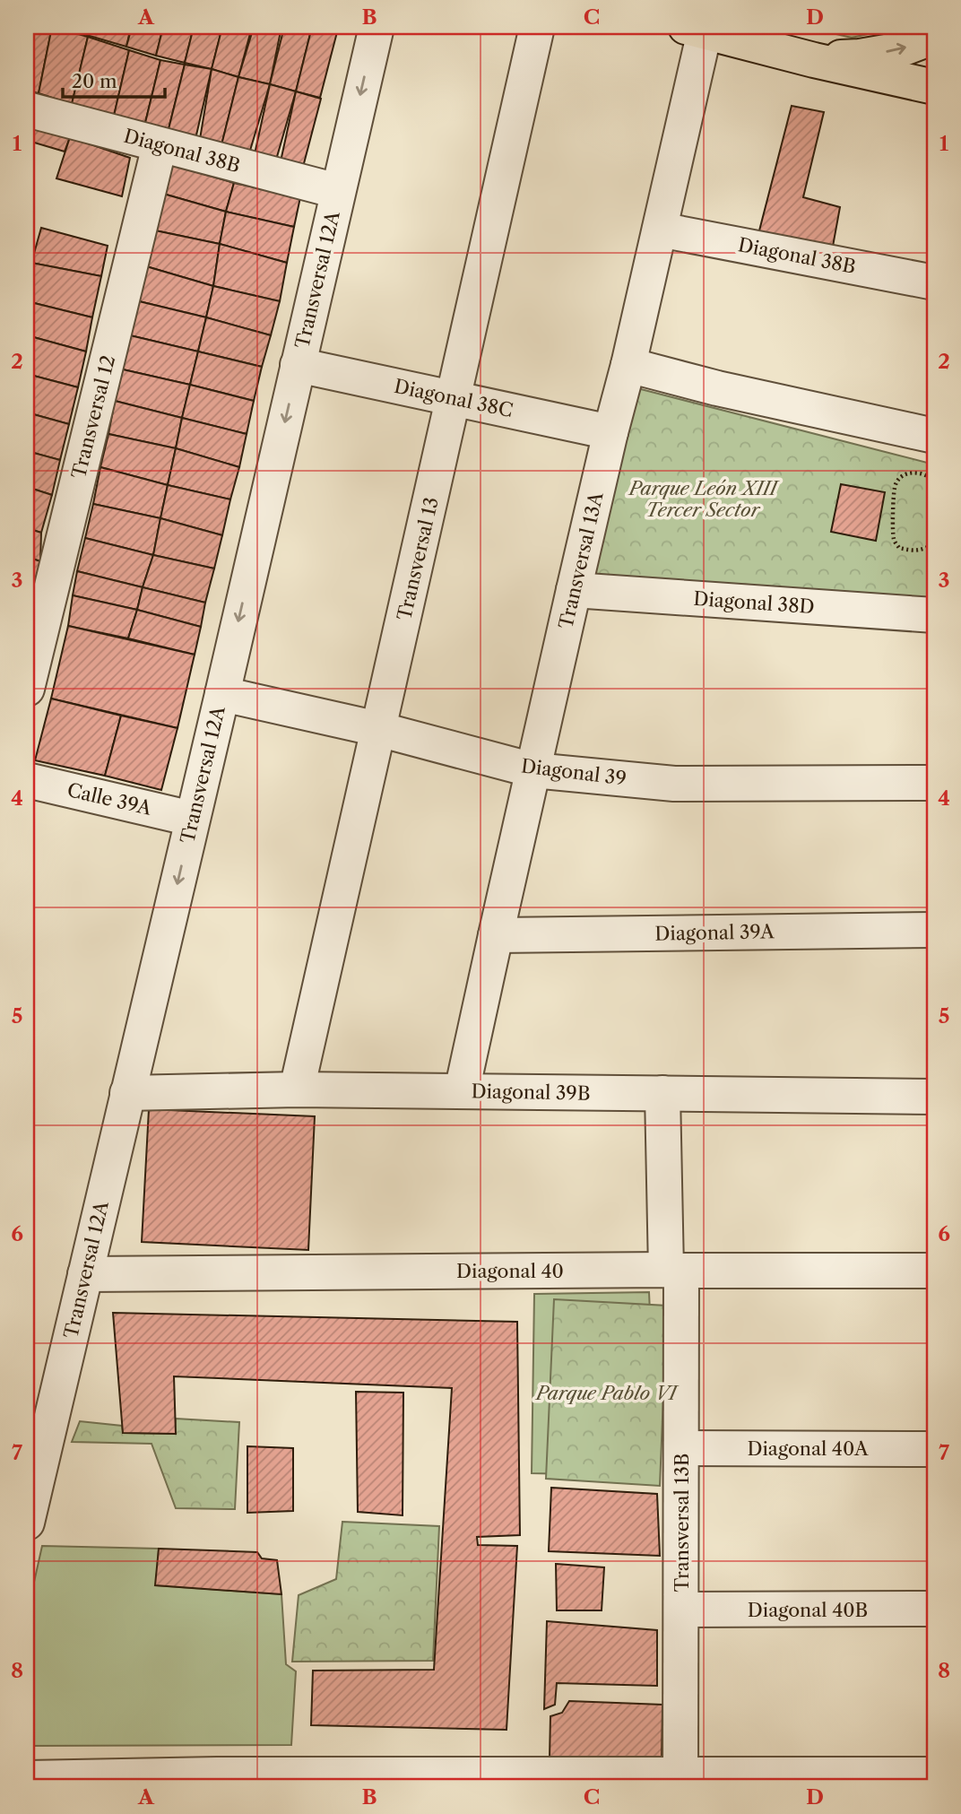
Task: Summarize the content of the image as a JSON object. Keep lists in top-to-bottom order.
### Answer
{
  "streets": {
    "street": [
      "Diagonal 38B",
      "Transversal 12A",
      "Diagonal 38C",
      "Transversal 12",
      "Transversal 13",
      "Transversal 13A",
      "Diagonal 38D",
      "Diagonal 39",
      "Calle 39A",
      "Diagonal 39A",
      "Diagonal 39B",
      "Diagonal 40",
      "Diagonal 40A",
      "Transversal 13B",
      "Diagonal 40B"
    ]
  },
  "crossings": [
    ["Diagonal 38B", "Transversal 12A"],
    ["Diagonal 38B", "Transversal 12"],
    ["Diagonal 38B", "Transversal 13A"],
    ["Transversal 12A", "Diagonal 38C"],
    ["Transversal 12A", "Diagonal 39"],
    ["Transversal 12A", "Calle 39A"],
    ["Transversal 12A", "Diagonal 39B"],
    ["Transversal 12A", "Diagonal 40"],
    ["Diagonal 38C", "Transversal 13"],
    ["Diagonal 38C", "Transversal 13A"],
    ["Transversal 13", "Diagonal 39"],
    ["Transversal 13", "Diagonal 39B"],
    ["Transversal 13A", "Diagonal 38D"],
    ["Transversal 13A", "Diagonal 39"],
    ["Transversal 13A", "Diagonal 39A"],
    ["Transversal 13A", "Diagonal 39B"],
    ["Diagonal 39B", "Transversal 13B"],
    ["Diagonal 40", "Transversal 13B"],
    ["Diagonal 40A", "Transversal 13B"],
    ["Transversal 13B", "Diagonal 40B"]
  ],
  "one_way": ["Transversal 12A"],
  "parks": ["Parque León XIII Tercer Sector", "Parque Pablo VI"],
  "scale_bar": "20 m",
  "grid": {
    "columns": [
      "A",
      "B",
      "C",
      "D"
    ],
    "rows": [
      "1",
      "2",
      "3",
      "4",
      "5",
      "6",
      "7",
      "8"
    ]
  }
}
